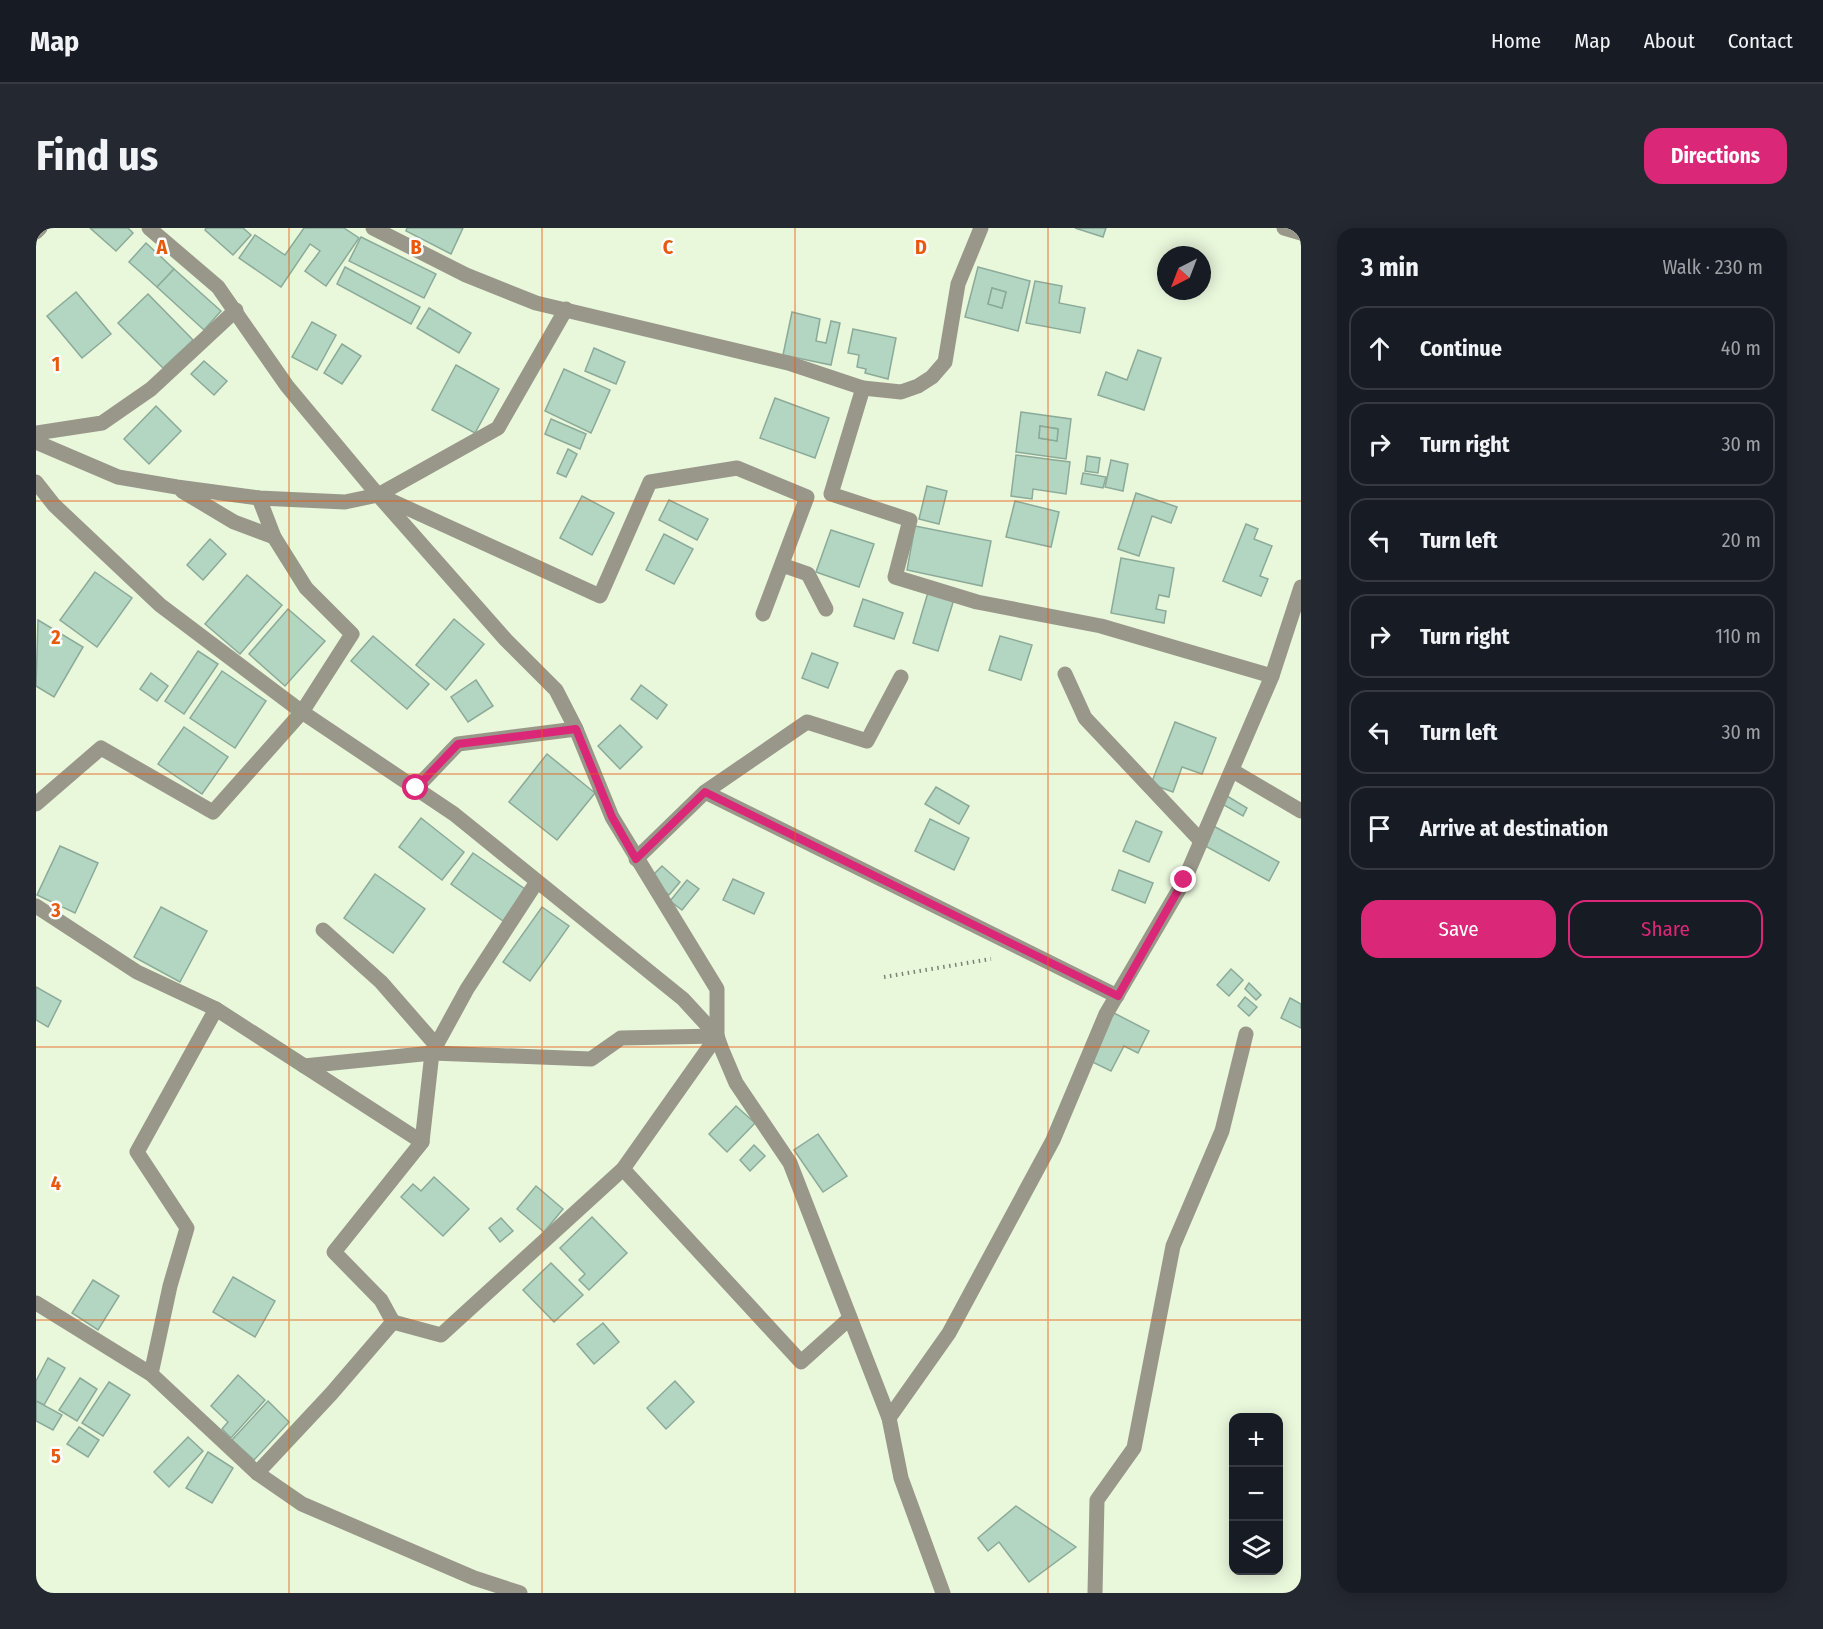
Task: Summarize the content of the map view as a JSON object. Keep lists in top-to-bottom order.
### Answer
{
  "north": "bottom left",
  "page": {
    "header": "Map",
    "nav": [
      "Home",
      "Map",
      "About",
      "Contact"
    ],
    "buttons": [
      "Directions",
      ["Save", "Share"]
    ],
    "title": "Find us",
    "heading": ["3 min", "Walk · 230 m"],
    "list": [
      ["Continue", "40 m"],
      ["Turn right", "30 m"],
      ["Turn left", "20 m"],
      ["Turn right", "110 m"],
      ["Turn left", "30 m"],
      "Arrive at destination"
    ],
    "map_buttons": ["+", "−"]
  },
  "grid": {
    "columns": [
      "A",
      "B",
      "C",
      "D"
    ],
    "rows": [
      "1",
      "2",
      "3",
      "4",
      "5"
    ]
  }
}
